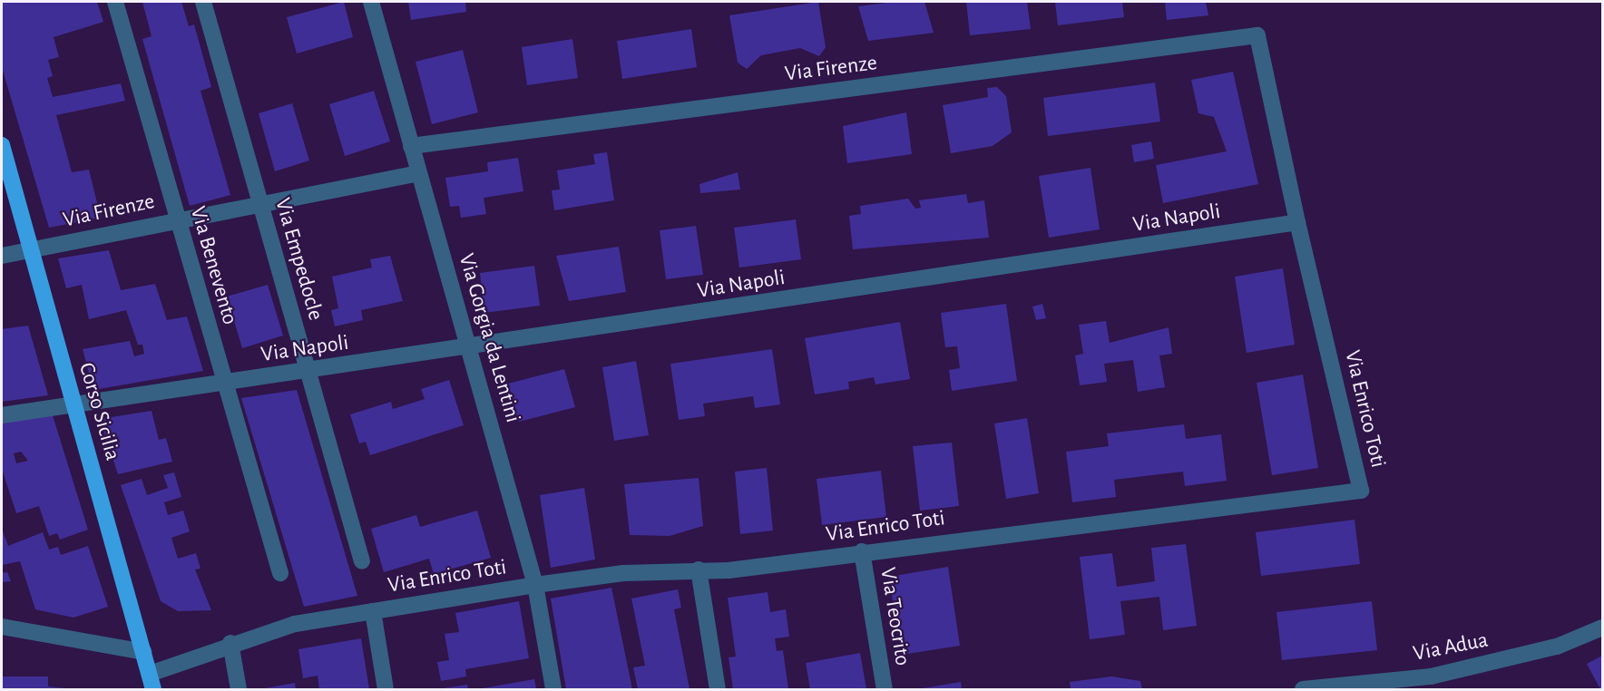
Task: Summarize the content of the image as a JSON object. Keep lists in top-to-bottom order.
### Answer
{
  "streets": {
    "main road": ["Corso Sicilia"],
    "street": [
      "Via Firenze",
      "Via Napoli",
      "Via Empedocle",
      "Via Benevento",
      "Via Gorgia da Lentini",
      "Via Enrico Toti",
      "Via Teocrito",
      "Via Adua"
    ]
  },
  "crossings": [
    ["Via Firenze", "Via Napoli"],
    ["Via Firenze", "Via Empedocle"],
    ["Via Firenze", "Via Benevento"],
    ["Via Firenze", "Via Gorgia da Lentini"],
    ["Via Firenze", "Via Enrico Toti"],
    ["Via Firenze", "Corso Sicilia"],
    ["Via Napoli", "Via Empedocle"],
    ["Via Napoli", "Via Benevento"],
    ["Via Napoli", "Via Gorgia da Lentini"],
    ["Via Napoli", "Via Enrico Toti"],
    ["Via Napoli", "Corso Sicilia"],
    ["Via Gorgia da Lentini", "Via Enrico Toti"],
    ["Via Enrico Toti", "Corso Sicilia"],
    ["Via Enrico Toti", "Via Teocrito"]
  ]
}
